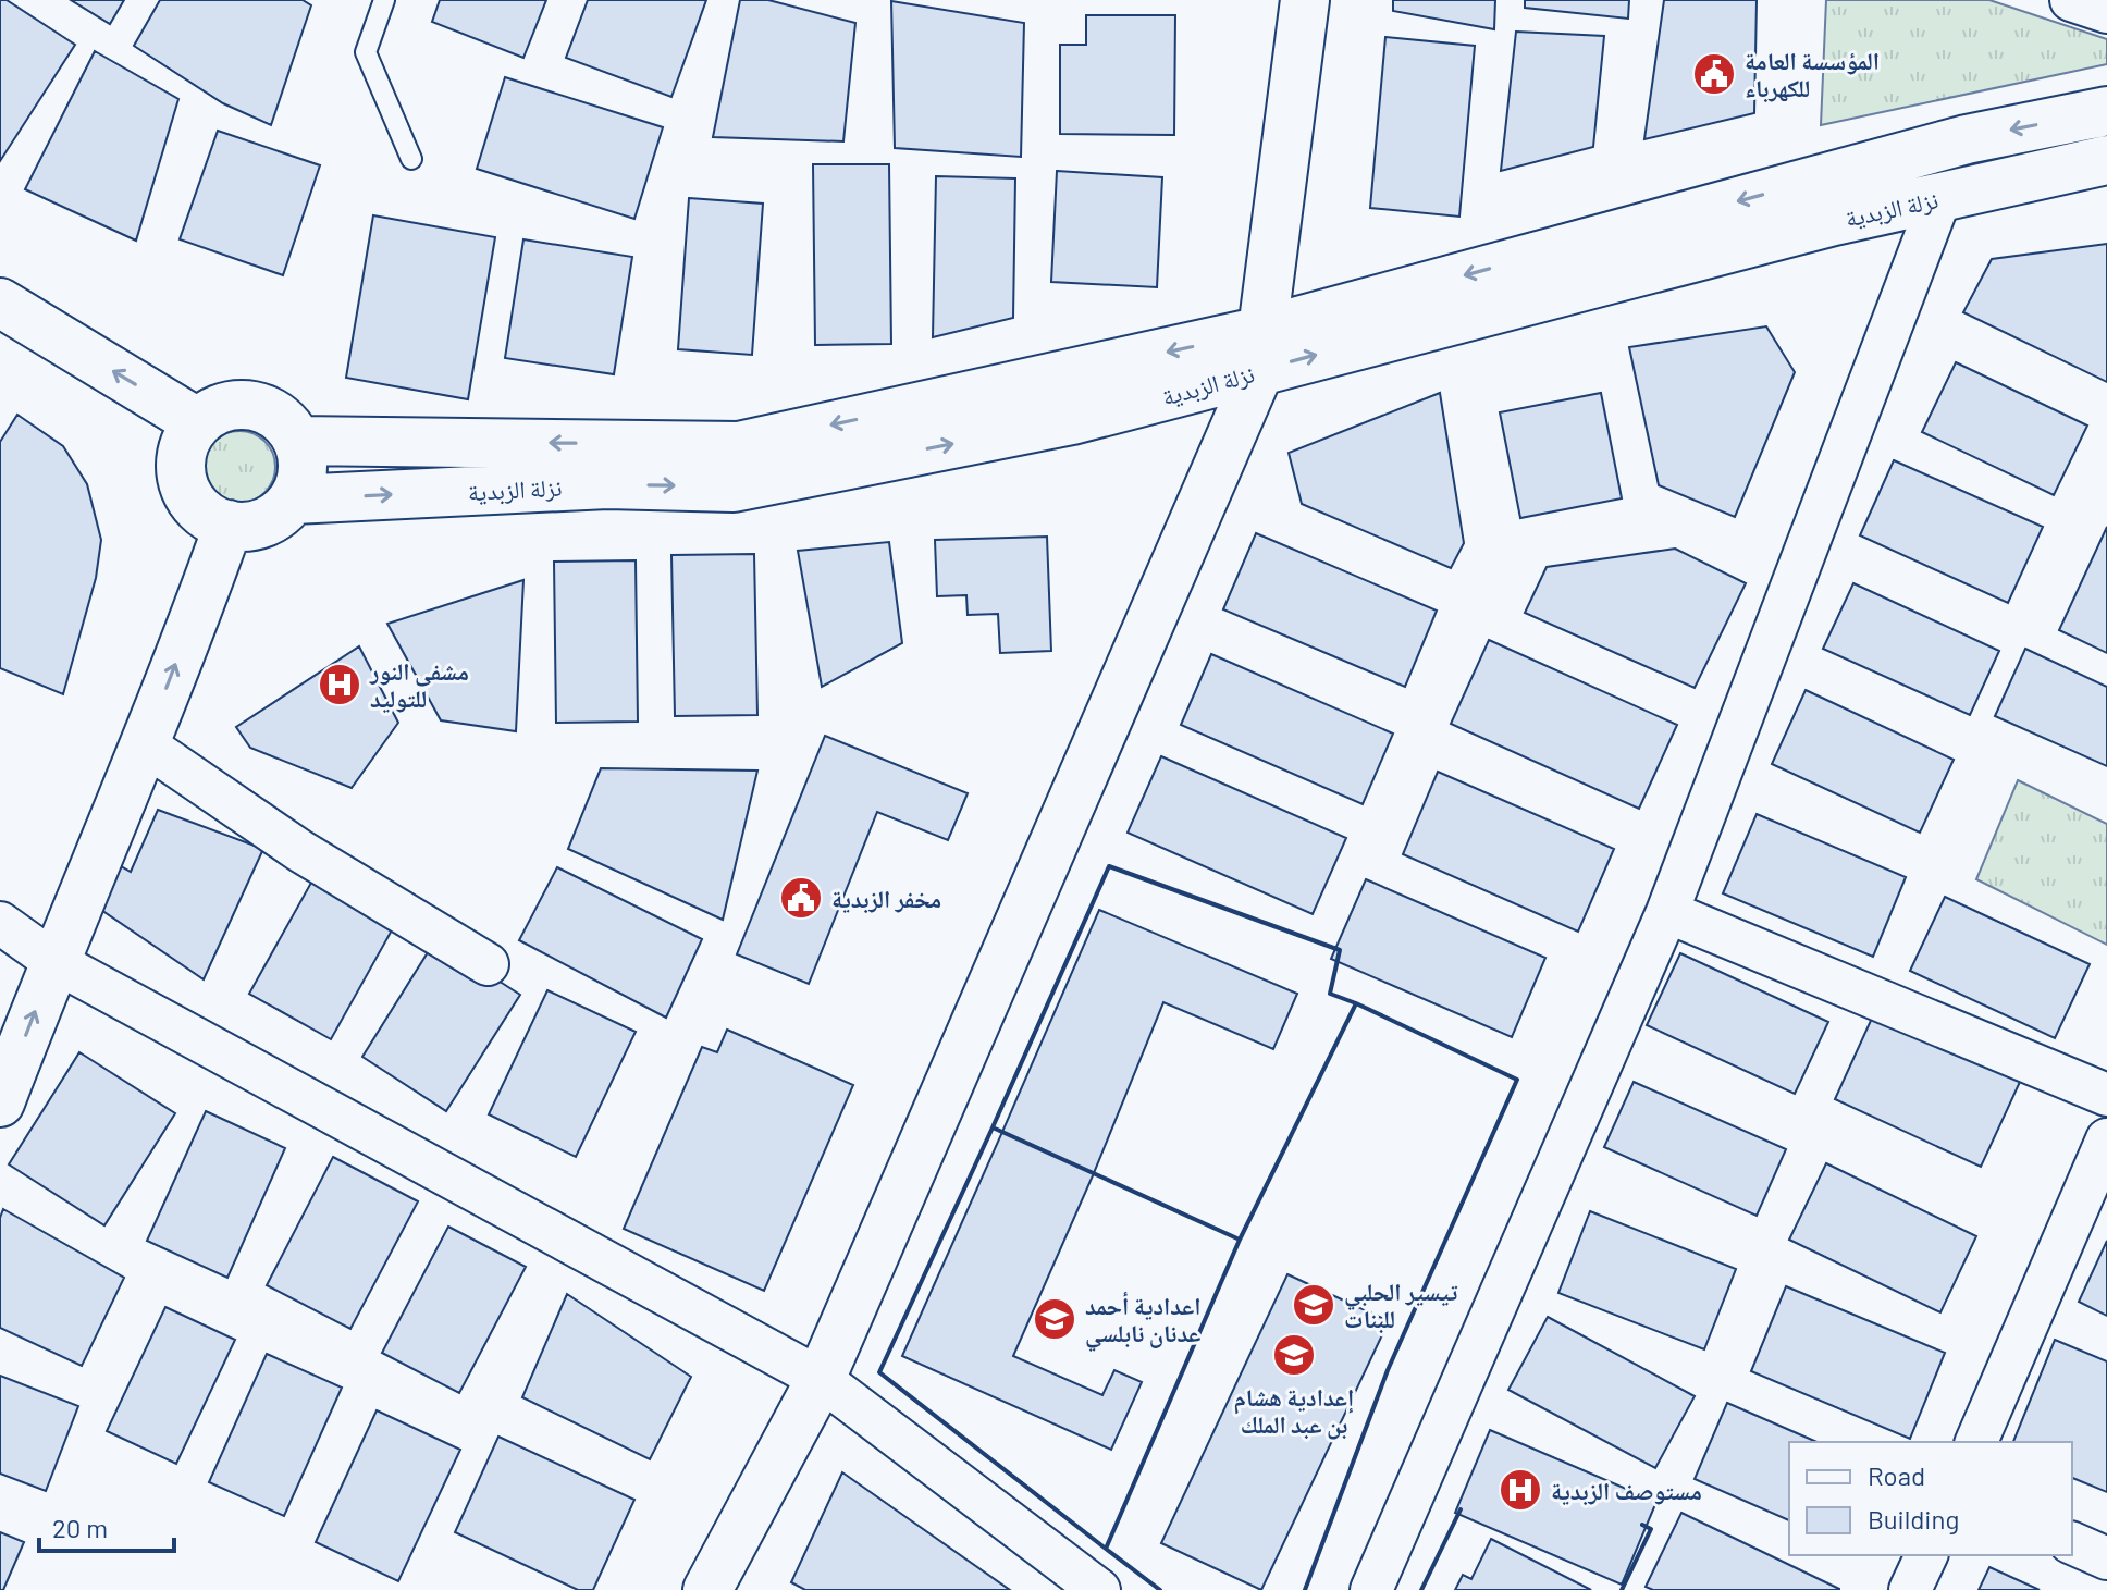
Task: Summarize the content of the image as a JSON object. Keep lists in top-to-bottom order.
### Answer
{
  "streets": {
    "main road": ["نزلة الزبدية"]
  },
  "places": {
    "public building": ["المؤسسة العامة للكهرباء", "مخفر الزبدية"],
    "hospital": ["مشفى النور للتوليد", "مستوصف الزبدية"],
    "school or university": ["تيسير الحلبي للبنات", "اعدادية أحمد عدنان نابلسي", "إعدادية هشام بن عبد الملك"]
  },
  "legend": ["Road", "Building"],
  "scale_bar": "20 m"
}
